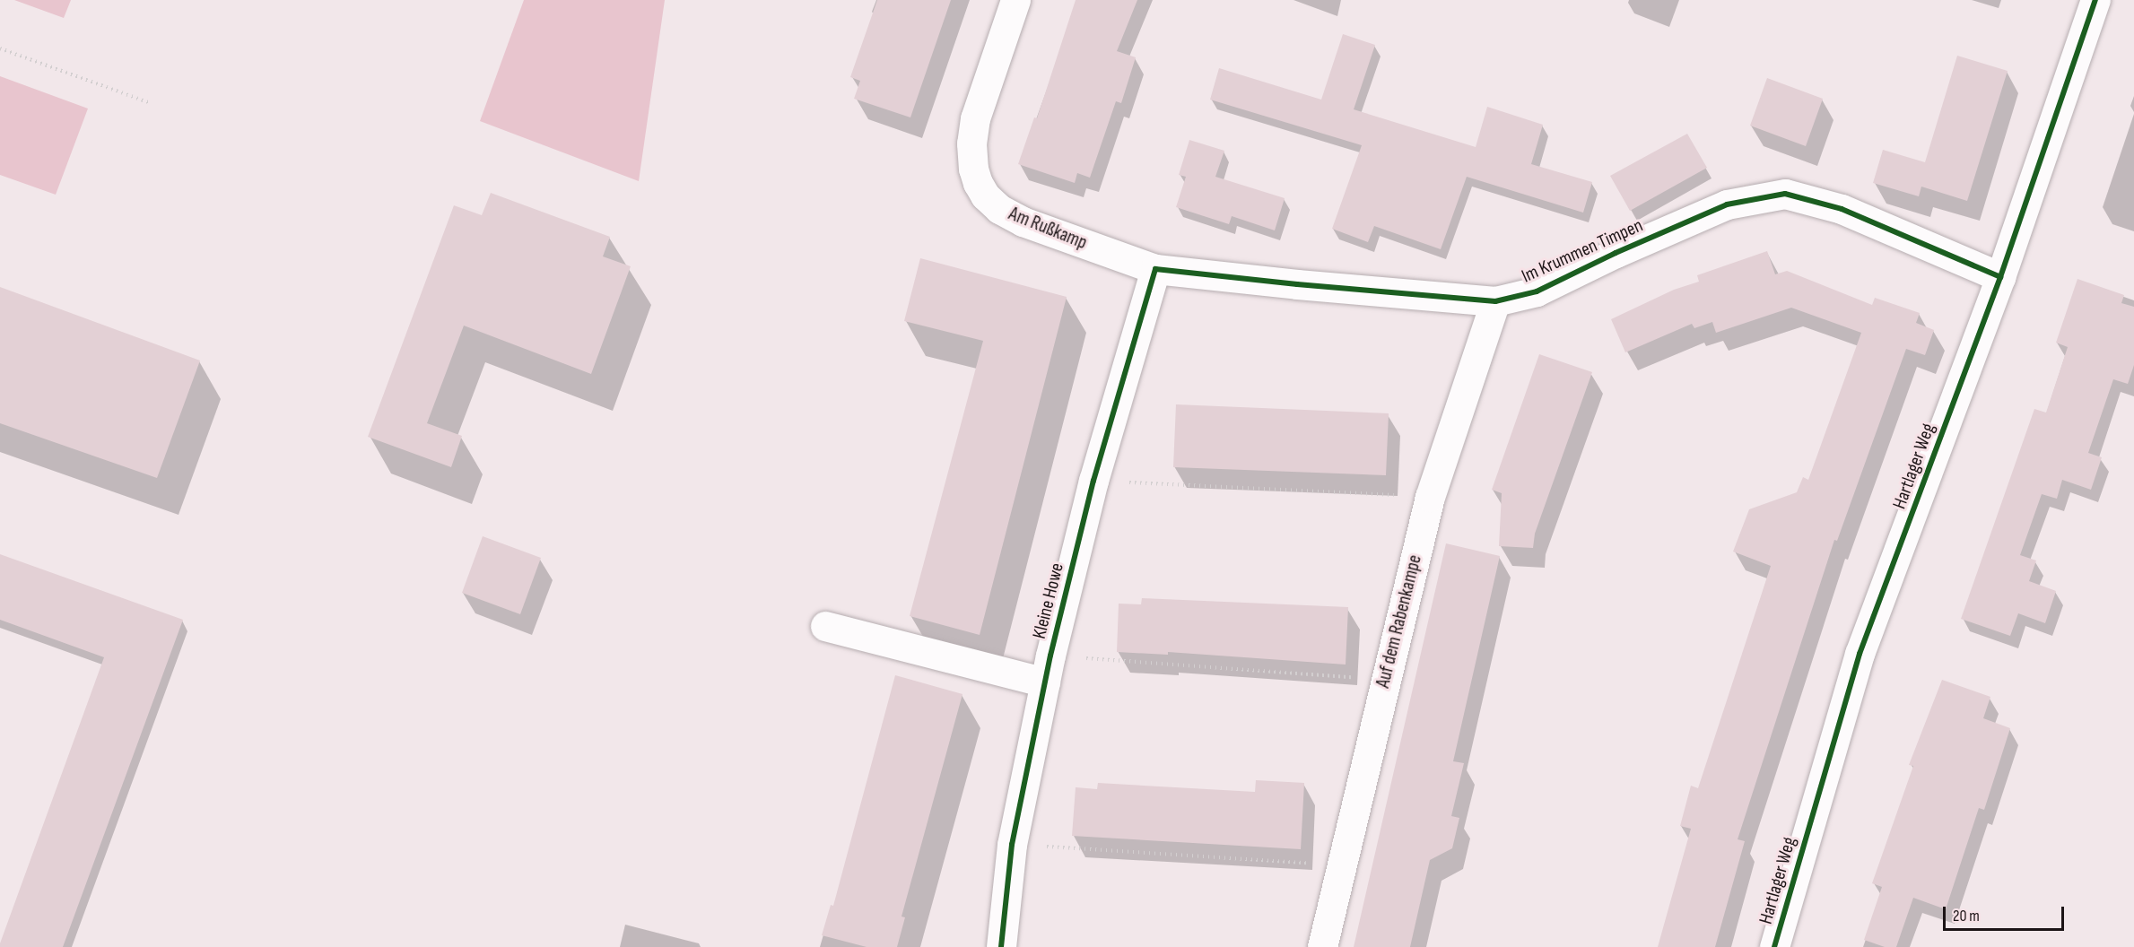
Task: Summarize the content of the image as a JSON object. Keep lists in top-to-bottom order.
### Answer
{
  "streets": {
    "street": [
      "Am Rußkamp",
      "Im Krummen Timpen",
      "Hartlager Weg",
      "Kleine Howe",
      "Auf dem Rabenkampe"
    ]
  },
  "crossings": [
    ["Am Rußkamp", "Im Krummen Timpen"],
    ["Am Rußkamp", "Kleine Howe"],
    ["Im Krummen Timpen", "Hartlager Weg"],
    ["Im Krummen Timpen", "Kleine Howe"],
    ["Im Krummen Timpen", "Auf dem Rabenkampe"]
  ],
  "scale_bar": "20 m"
}
